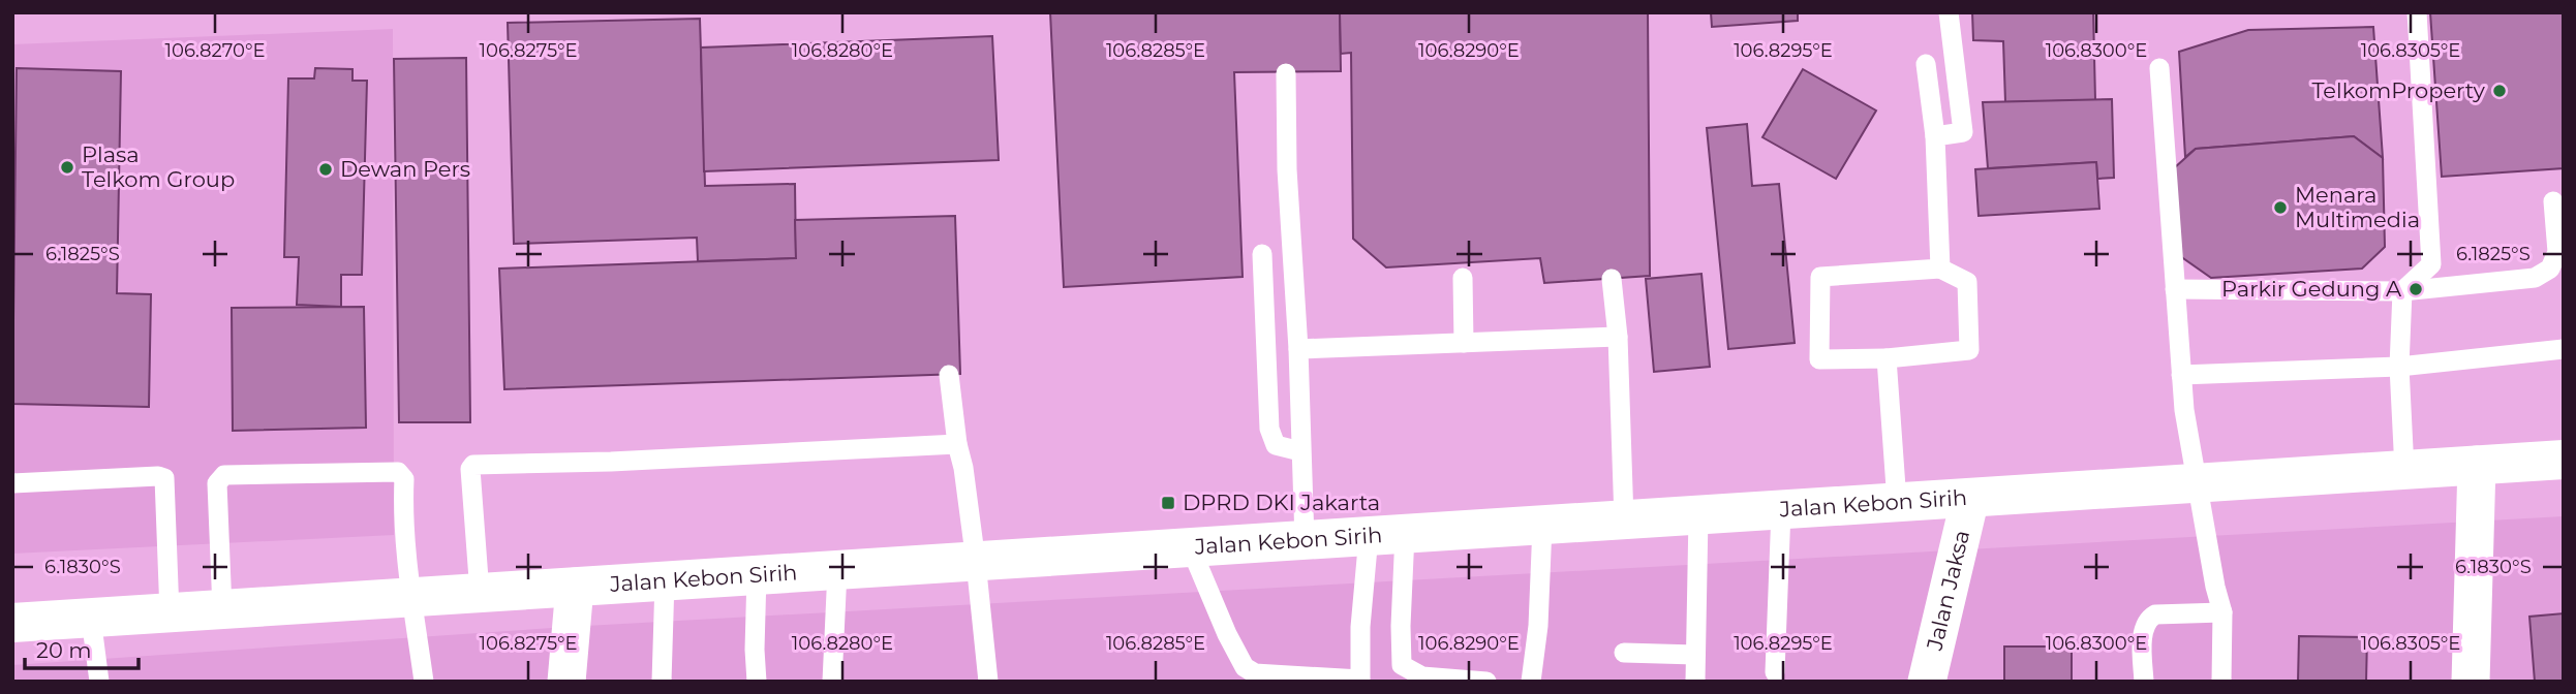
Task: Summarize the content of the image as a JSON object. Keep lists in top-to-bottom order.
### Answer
{
  "streets": {
    "main road": ["Jalan Kebon Sirih"],
    "street": ["Jalan Jaksa"]
  },
  "crossings": [
    ["Jalan Kebon Sirih", "Jalan Jaksa"]
  ],
  "places": {
    "other": [
      "TelkomProperty",
      "Plasa Telkom Group",
      "Dewan Pers",
      "Menara Multimedia",
      "Parkir Gedung A"
    ],
    "transit": ["DPRD DKI Jakarta"]
  },
  "scale_bar": "20 m",
  "coordinates": [
    "106.8270°E",
    "106.8275°E",
    "106.8280°E",
    "106.8285°E",
    "106.8290°E",
    "106.8295°E",
    "106.8300°E",
    "106.8305°E",
    "6.1825°S",
    "6.1830°S"
  ]
}
